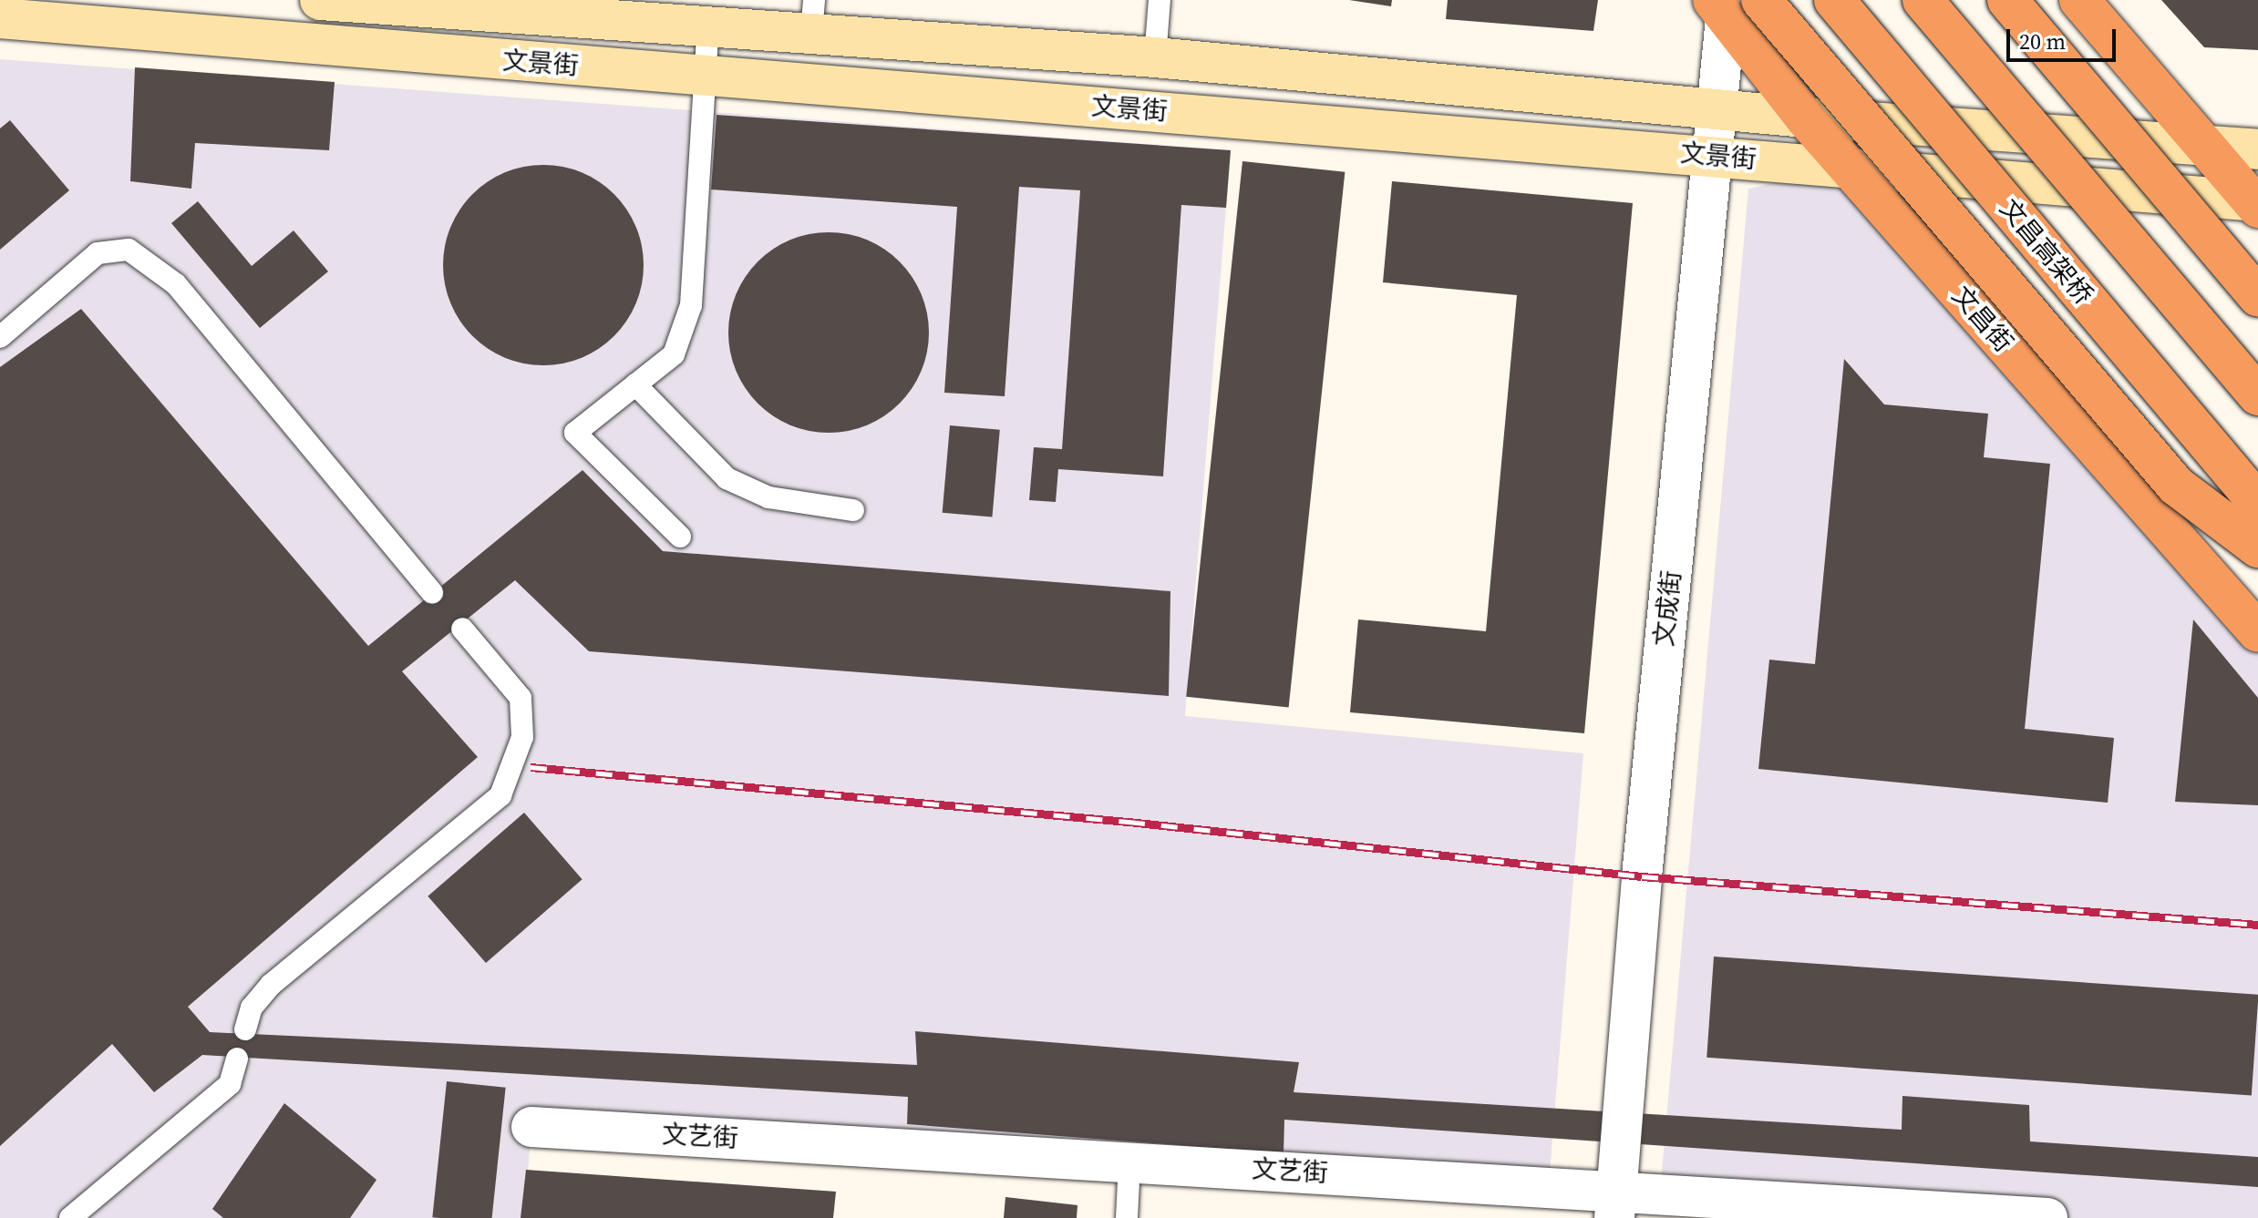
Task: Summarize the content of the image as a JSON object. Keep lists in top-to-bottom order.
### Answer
{
  "streets": {
    "highway": ["文昌高架桥", "文昌街"],
    "main road": ["文景街"],
    "street": ["文成街", "文艺街"]
  },
  "crossings": [
    ["文景街", "文昌街"],
    ["文景街", "文成街"],
    ["文昌街", "文成街"],
    ["文成街", "文艺街"]
  ],
  "scale_bar": "20 m"
}
